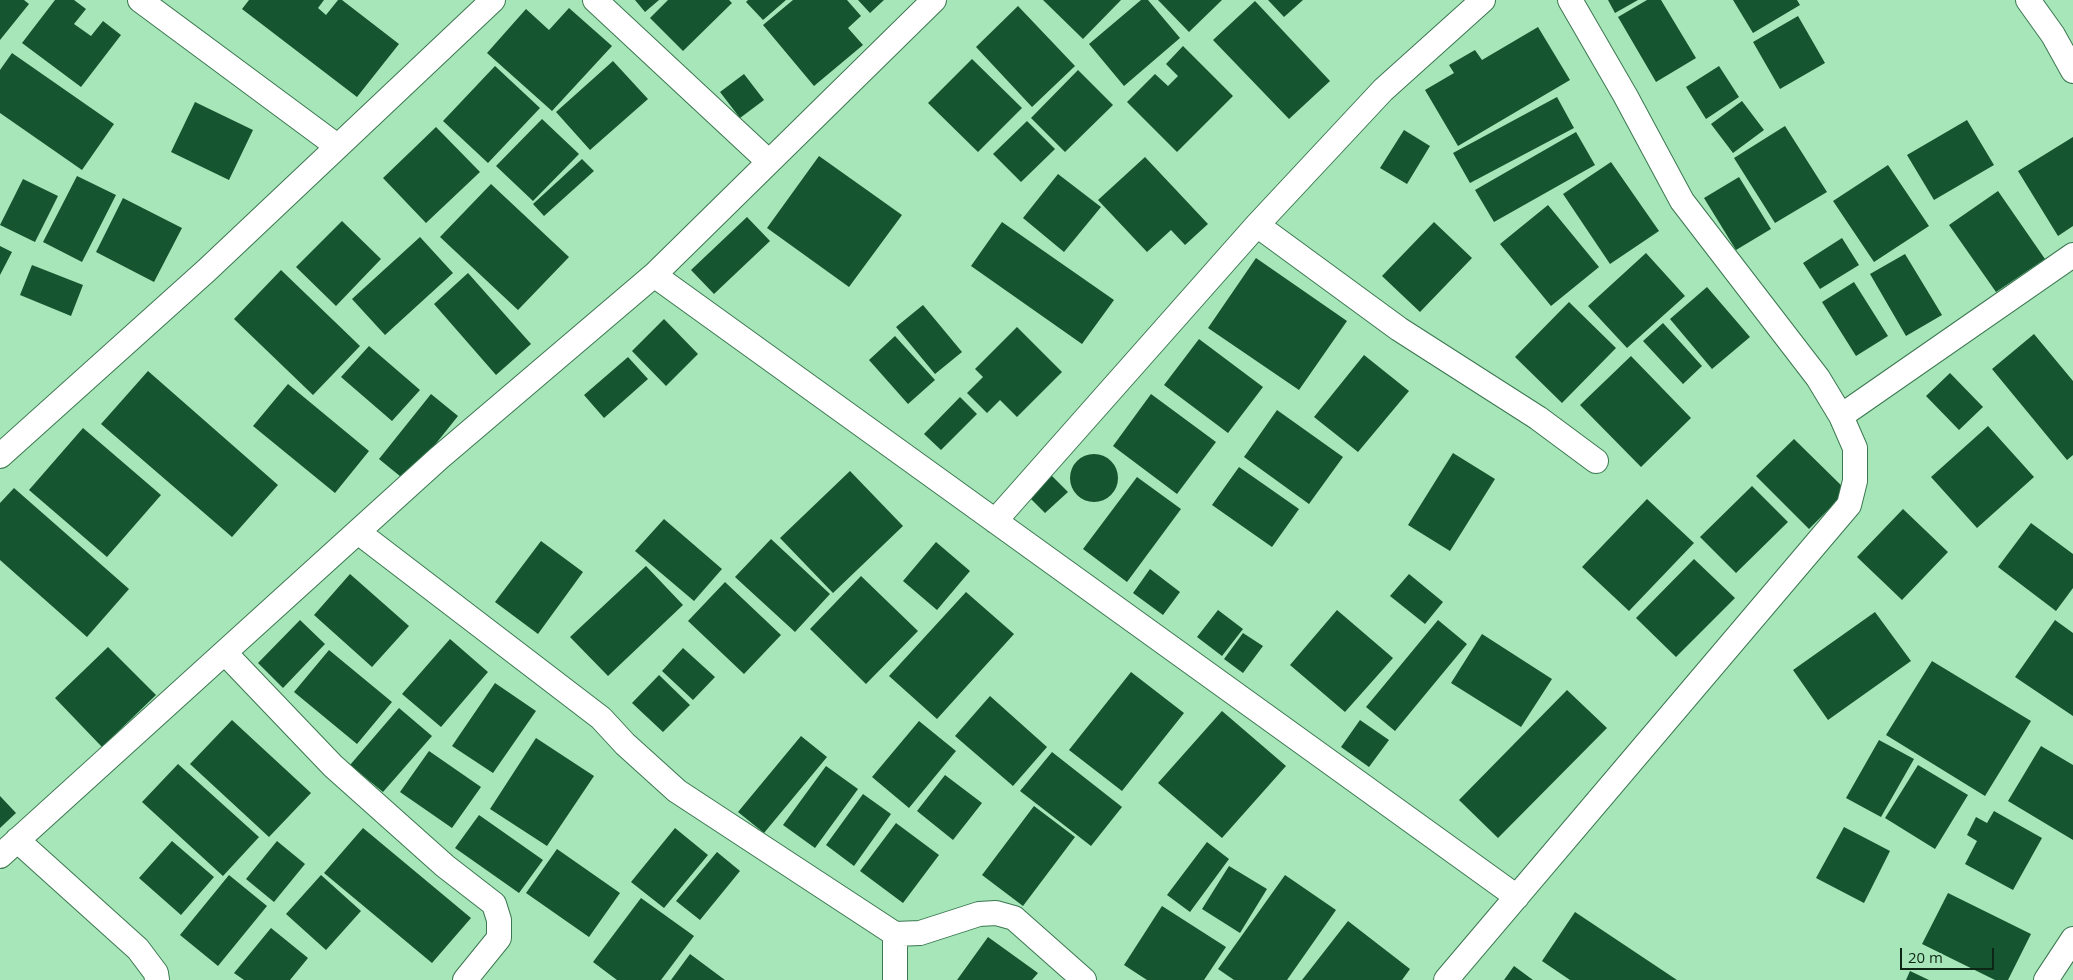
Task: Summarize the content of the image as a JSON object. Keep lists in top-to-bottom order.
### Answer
{
  "scale_bar": "20 m"
}
